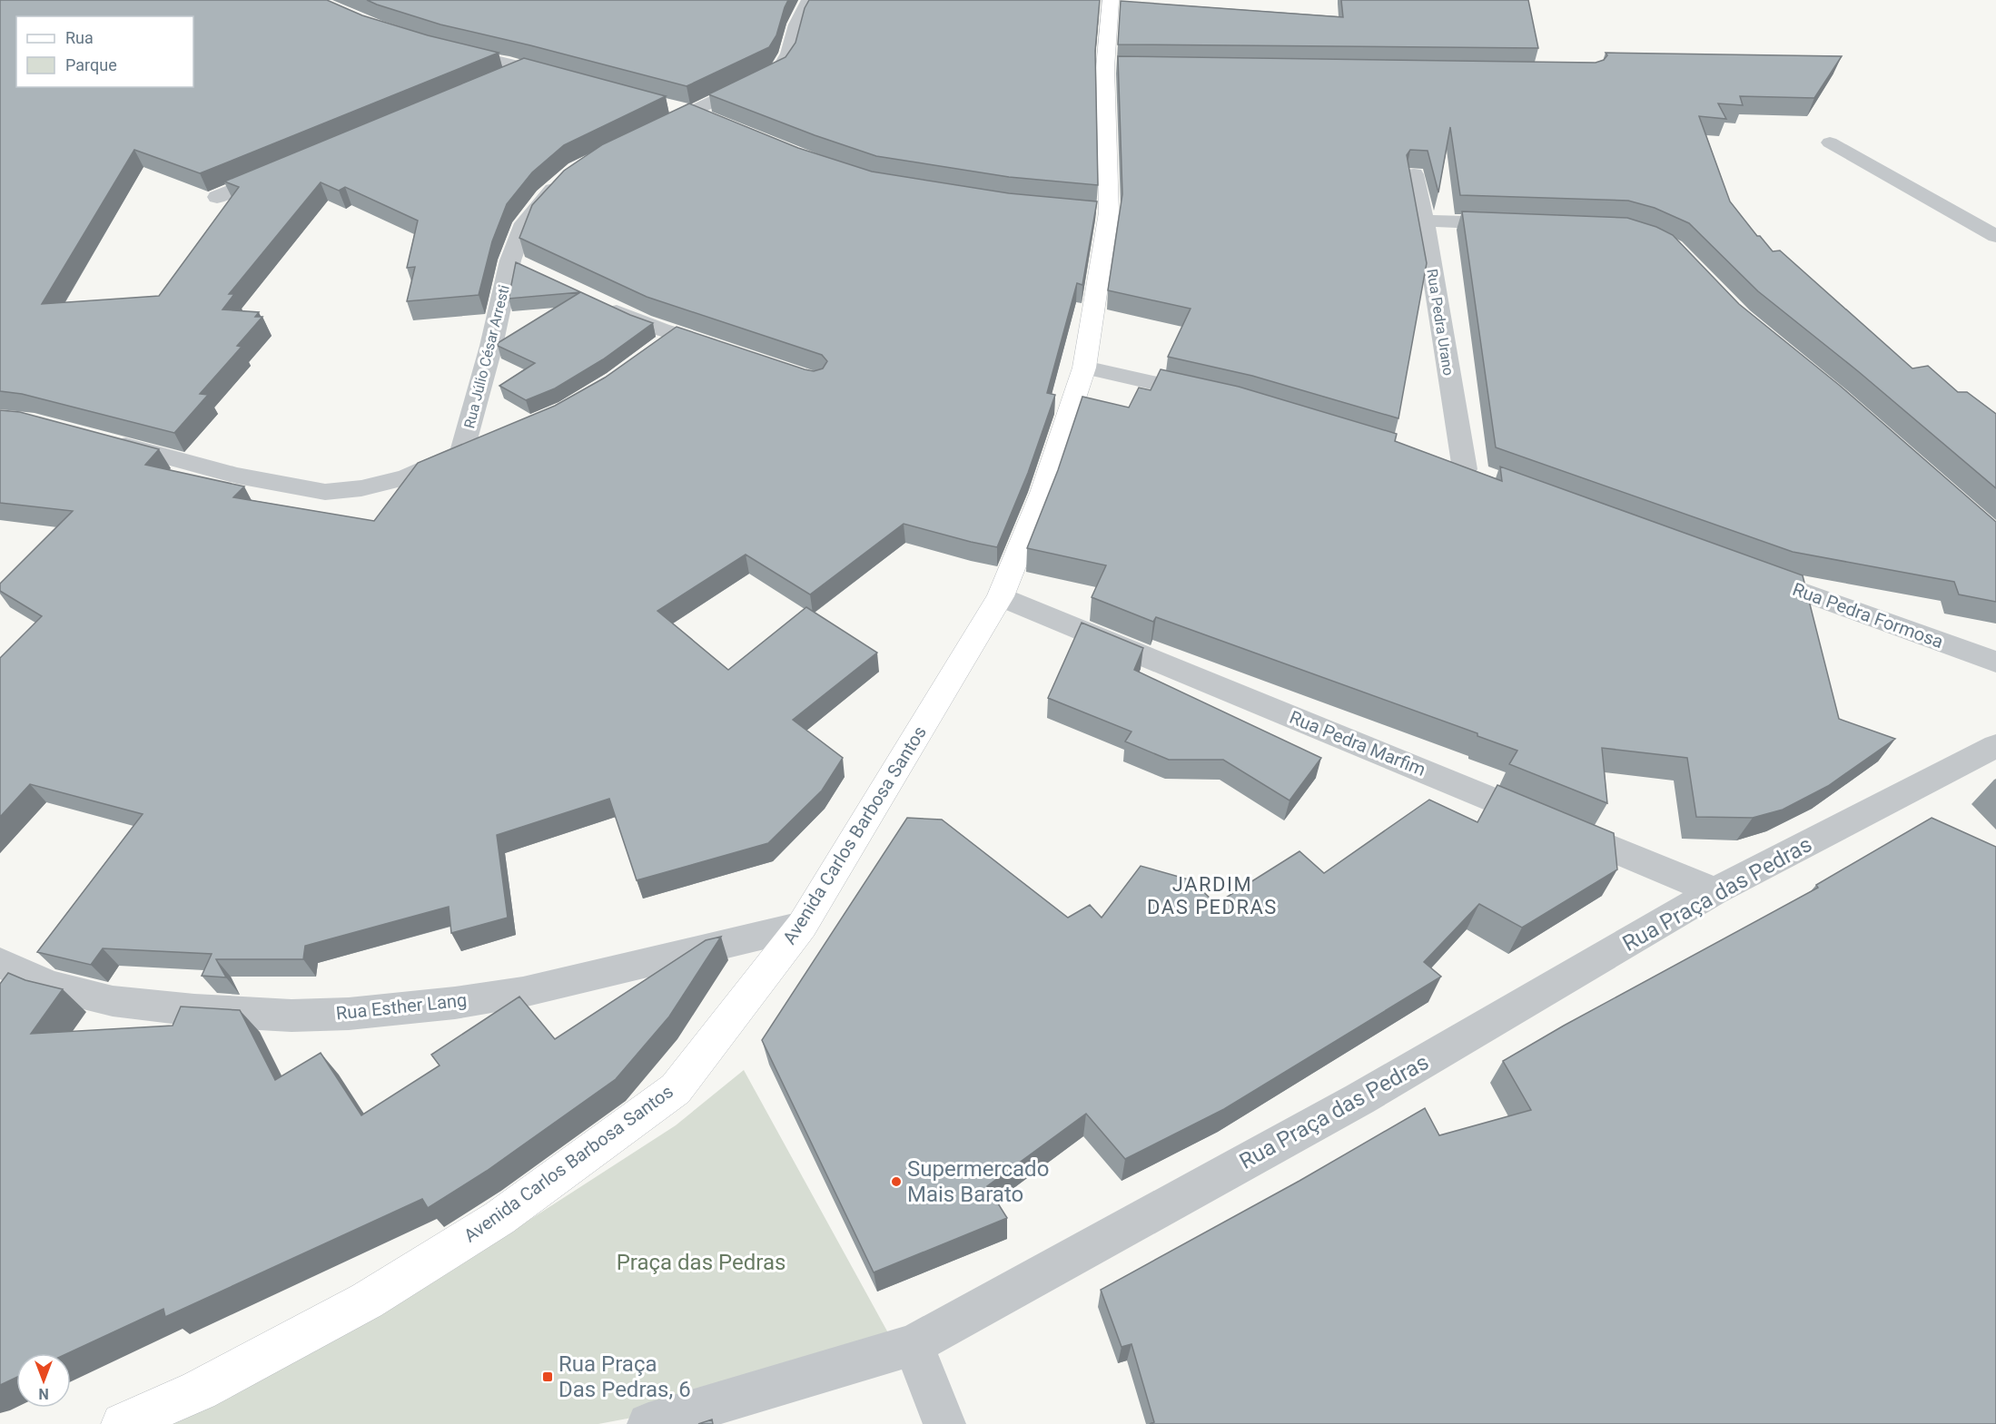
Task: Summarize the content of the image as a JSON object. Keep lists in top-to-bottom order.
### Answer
{
  "streets": {
    "main road": ["Avenida Carlos Barbosa Santos"],
    "street": [
      "Rua Pedra Urano",
      "Rua Júlio César Arresti",
      "Rua Pedra Formosa",
      "Rua Pedra Marfim",
      "Rua Praça das Pedras",
      "Rua Esther Lang"
    ]
  },
  "crossings": [
    ["Rua Pedra Marfim", "Avenida Carlos Barbosa Santos"],
    ["Rua Pedra Marfim", "Rua Praça das Pedras"],
    ["Avenida Carlos Barbosa Santos", "Rua Esther Lang"]
  ],
  "districts": ["JARDIM DAS PEDRAS"],
  "parks": ["Praça das Pedras"],
  "places": {
    "other": ["Supermercado Mais Barato"],
    "transit": ["Rua Praça Das Pedras, 6"]
  },
  "legend": ["Rua", "Parque"],
  "north": "bottom"
}
